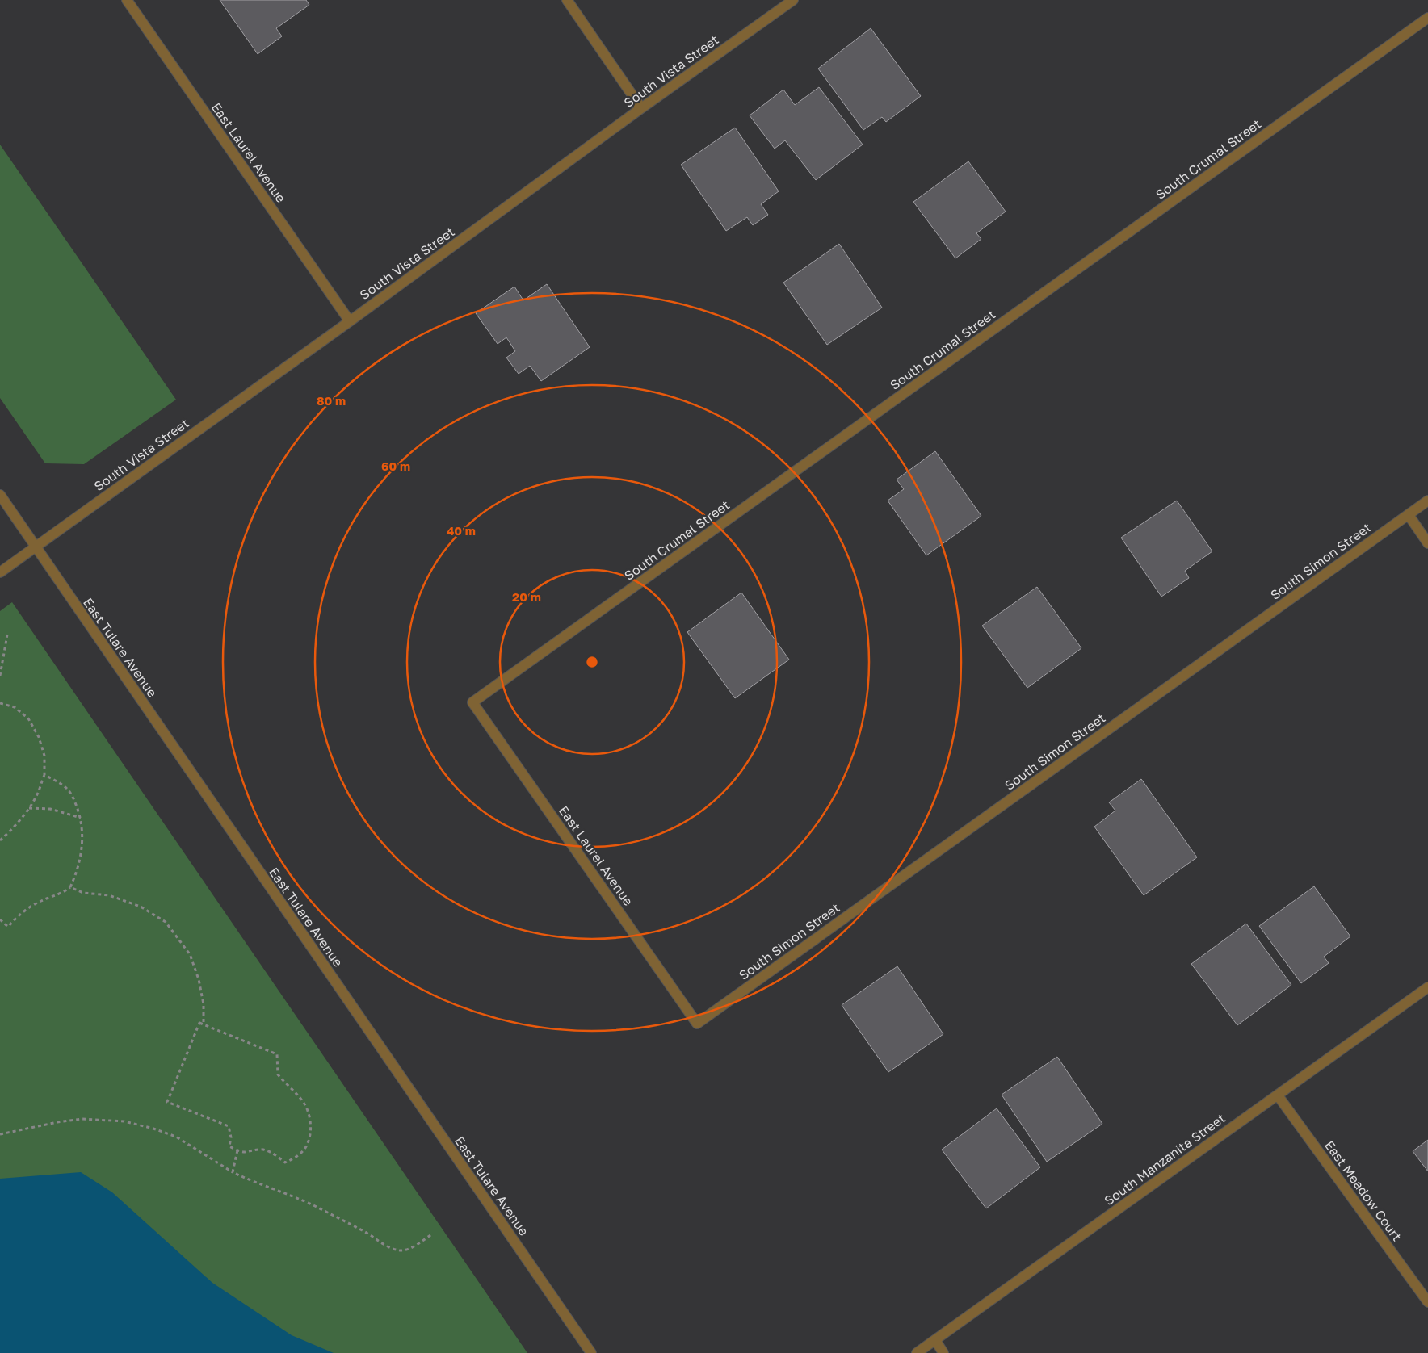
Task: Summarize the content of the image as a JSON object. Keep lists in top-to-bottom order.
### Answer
{
  "streets": {
    "street": [
      "South Vista Street",
      "East Laurel Avenue",
      "South Crumal Street",
      "South Simon Street",
      "East Tulare Avenue",
      "South Manzanita Street",
      "East Meadow Court"
    ]
  },
  "crossings": [
    ["South Vista Street", "East Laurel Avenue"],
    ["South Vista Street", "East Tulare Avenue"],
    ["East Laurel Avenue", "South Crumal Street"],
    ["East Laurel Avenue", "South Simon Street"],
    ["South Manzanita Street", "East Meadow Court"]
  ],
  "rings": [
    "80 m",
    "60 m",
    "40 m",
    "20 m"
  ]
}
